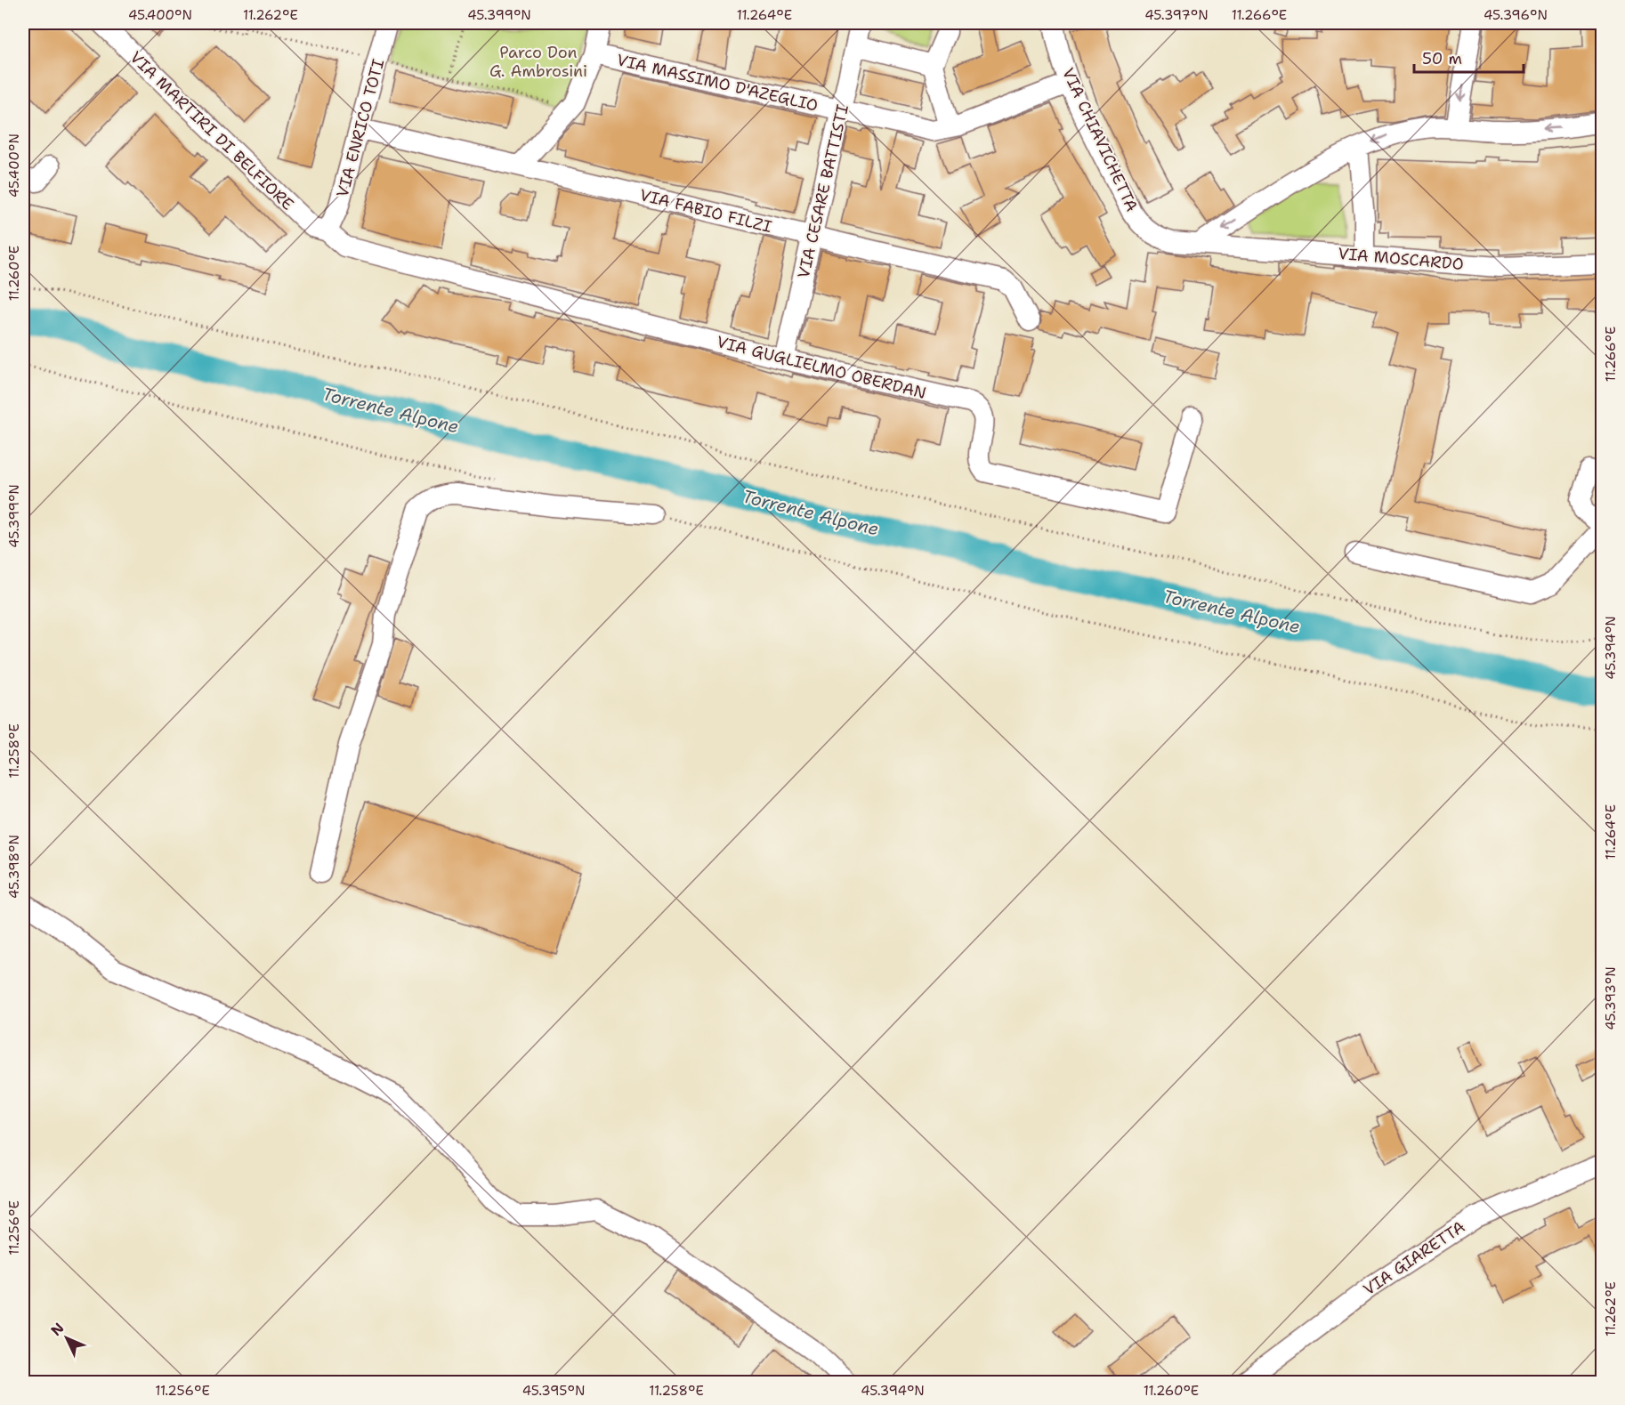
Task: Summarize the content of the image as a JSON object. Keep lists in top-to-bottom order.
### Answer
{
  "streets": {
    "street": [
      "VIA MASSIMO D'AZEGLIO",
      "VIA ENRICO TOTI",
      "VIA MARTIRI DI BELFIORE",
      "VIA CHIAVICHETTA",
      "VIA CESARE BATTISTI",
      "VIA FABIO FILZI",
      "VIA MOSCARDO",
      "VIA GUGLIELMO OBERDAN",
      "VIA GIARETTA"
    ]
  },
  "crossings": [
    ["VIA MASSIMO D'AZEGLIO", "VIA CHIAVICHETTA"],
    ["VIA MASSIMO D'AZEGLIO", "VIA CESARE BATTISTI"],
    ["VIA MASSIMO D'AZEGLIO", "VIA FABIO FILZI"],
    ["VIA ENRICO TOTI", "VIA MARTIRI DI BELFIORE"],
    ["VIA ENRICO TOTI", "VIA FABIO FILZI"],
    ["VIA ENRICO TOTI", "VIA GUGLIELMO OBERDAN"],
    ["VIA MARTIRI DI BELFIORE", "VIA GUGLIELMO OBERDAN"],
    ["VIA CHIAVICHETTA", "VIA MOSCARDO"],
    ["VIA CESARE BATTISTI", "VIA FABIO FILZI"],
    ["VIA CESARE BATTISTI", "VIA GUGLIELMO OBERDAN"]
  ],
  "water": ["Torrente Alpone"],
  "parks": ["Parco Don G. Ambrosini"],
  "scale_bar": "50 m",
  "north": "top left",
  "coordinates": [
    "45.400°N",
    "11.262°E",
    "45.399°N",
    "11.264°E",
    "45.397°N",
    "11.266°E",
    "45.396°N",
    "11.260°E",
    "45.394°N",
    "11.258°E",
    "45.398°N",
    "45.393°N",
    "11.256°E",
    "45.395°N"
  ]
}
